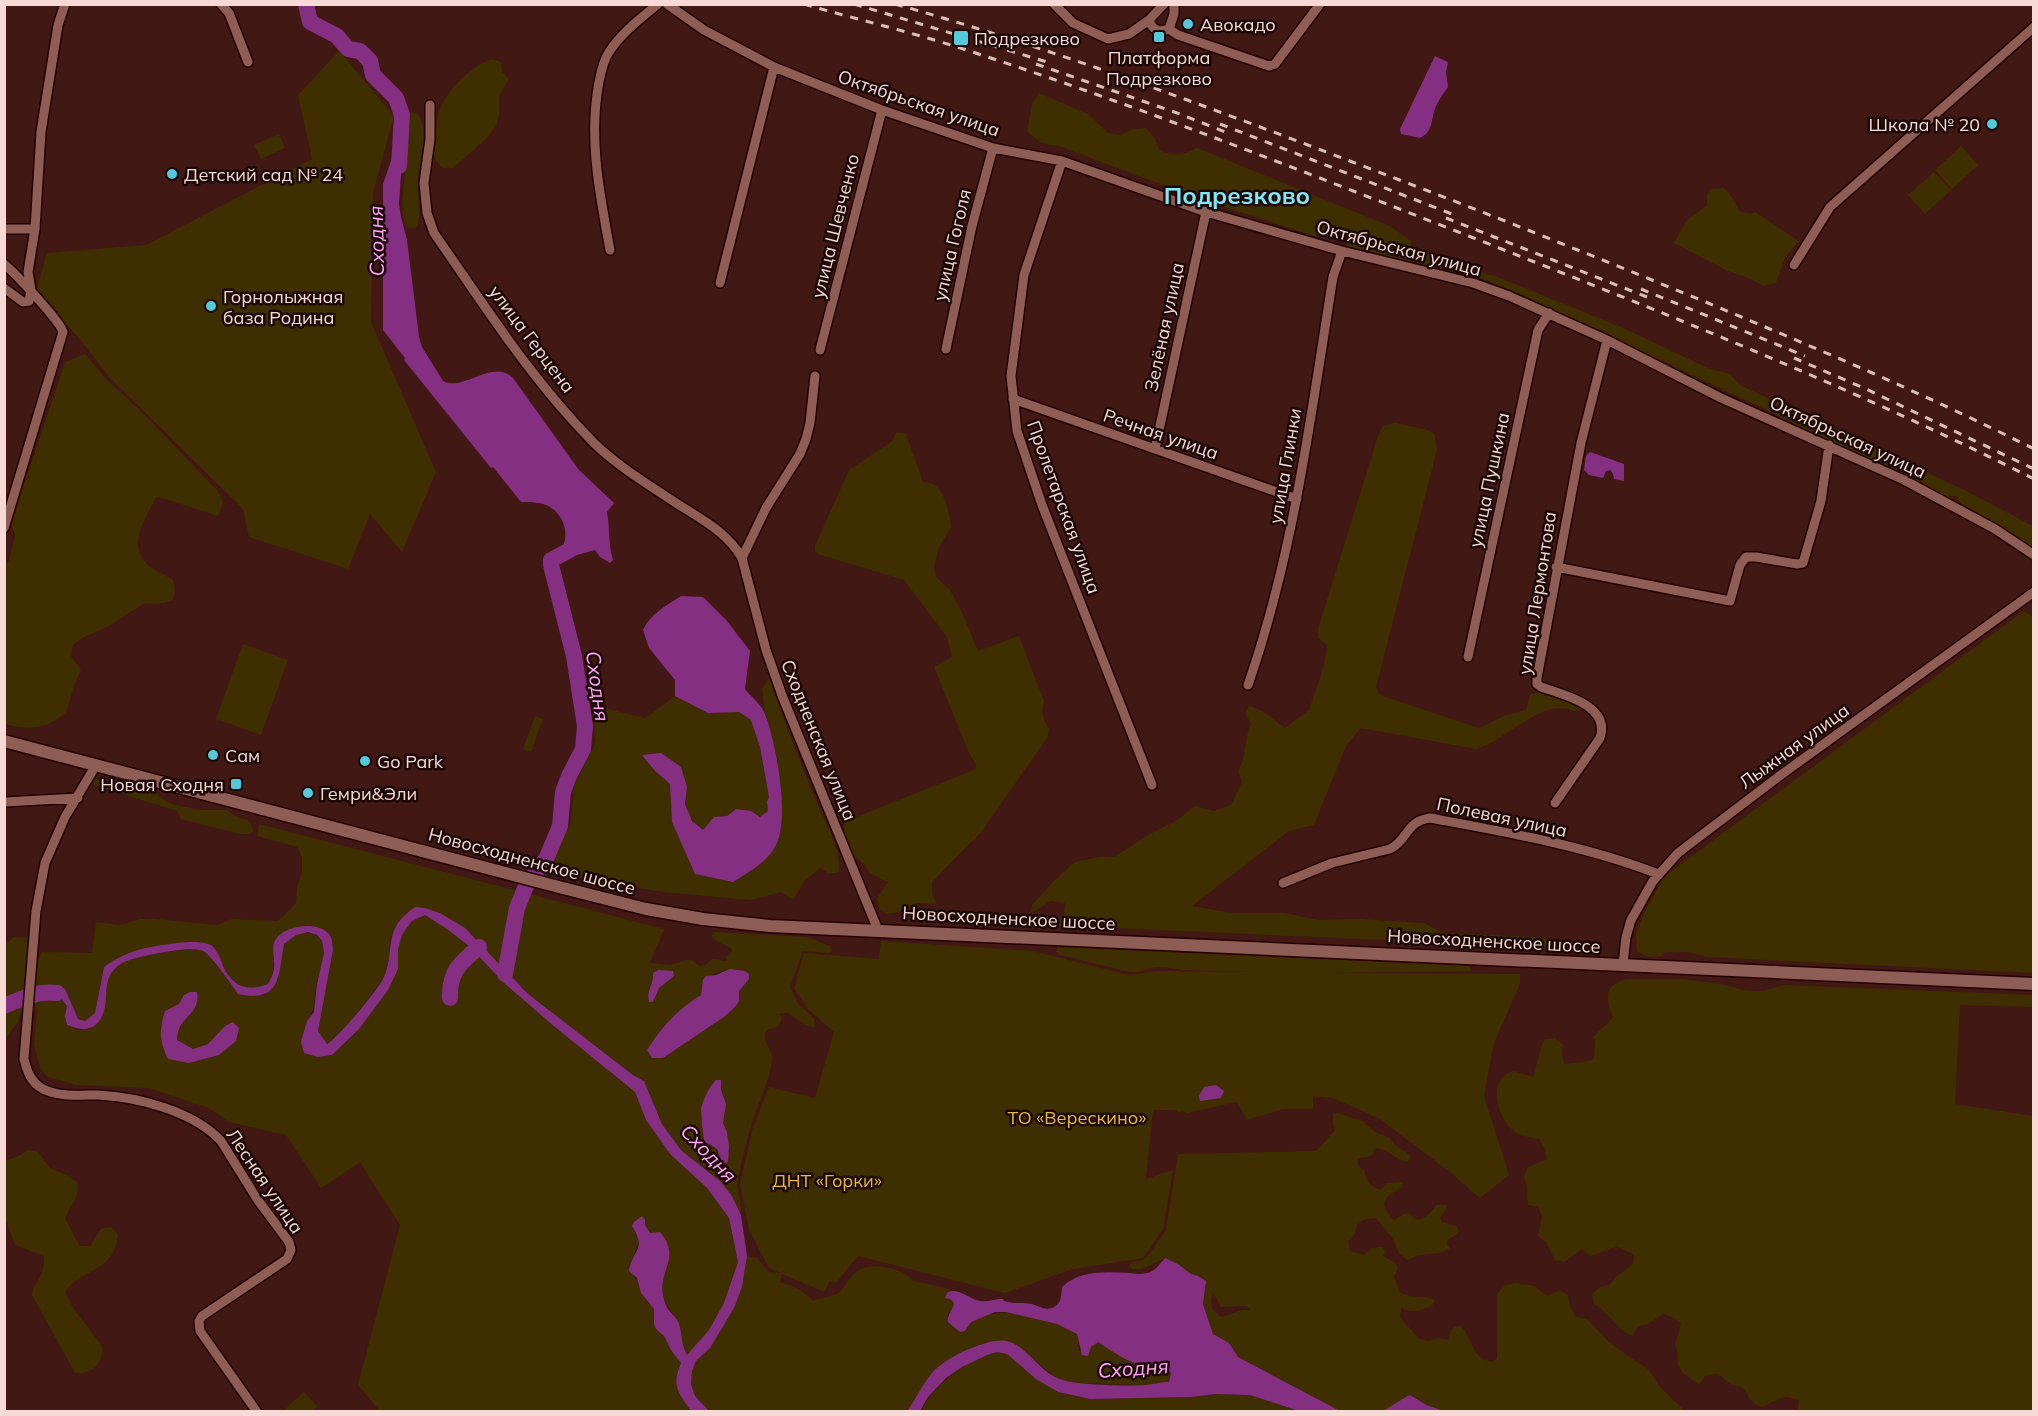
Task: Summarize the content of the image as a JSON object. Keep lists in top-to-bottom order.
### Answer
{
  "streets": {
    "main road": ["Новосходненское шоссе"],
    "street": [
      "Октябрьская улица",
      "улица Шевченко",
      "улица Гоголя",
      "Зелёная улица",
      "улица Герцена",
      "Речная улица",
      "улица Глинки",
      "улица Пушкина",
      "Пролетарская улица",
      "улица Лермонтова",
      "Сходненская улица",
      "Лыжная улица",
      "Полевая улица",
      "Лесная улица"
    ]
  },
  "crossings": [
    ["Октябрьская улица", "улица Шевченко"],
    ["Октябрьская улица", "улица Гоголя"],
    ["Октябрьская улица", "Зелёная улица"],
    ["Октябрьская улица", "улица Глинки"],
    ["Октябрьская улица", "улица Пушкина"],
    ["Октябрьская улица", "Пролетарская улица"],
    ["Октябрьская улица", "улица Лермонтова"],
    ["Зелёная улица", "Речная улица"],
    ["улица Герцена", "Сходненская улица"],
    ["Речная улица", "улица Глинки"],
    ["Речная улица", "Пролетарская улица"],
    ["Сходненская улица", "Новосходненское шоссе"],
    ["Лыжная улица", "Полевая улица"],
    ["Лыжная улица", "Новосходненское шоссе"]
  ],
  "districts": ["Подрезково"],
  "water": ["Сходня"],
  "parks": ["ТО «Верескино»", "ДНТ «Горки»"],
  "places": {
    "other": [
      "Авокадо",
      "Школа № 20",
      "Детский сад № 24",
      "Горнолыжная база Родина",
      "Сам",
      "Go Park",
      "Гемри&Эли"
    ],
    "transit": ["Платформа Подрезково", "Подрезково", "Новая Сходня"]
  }
}
